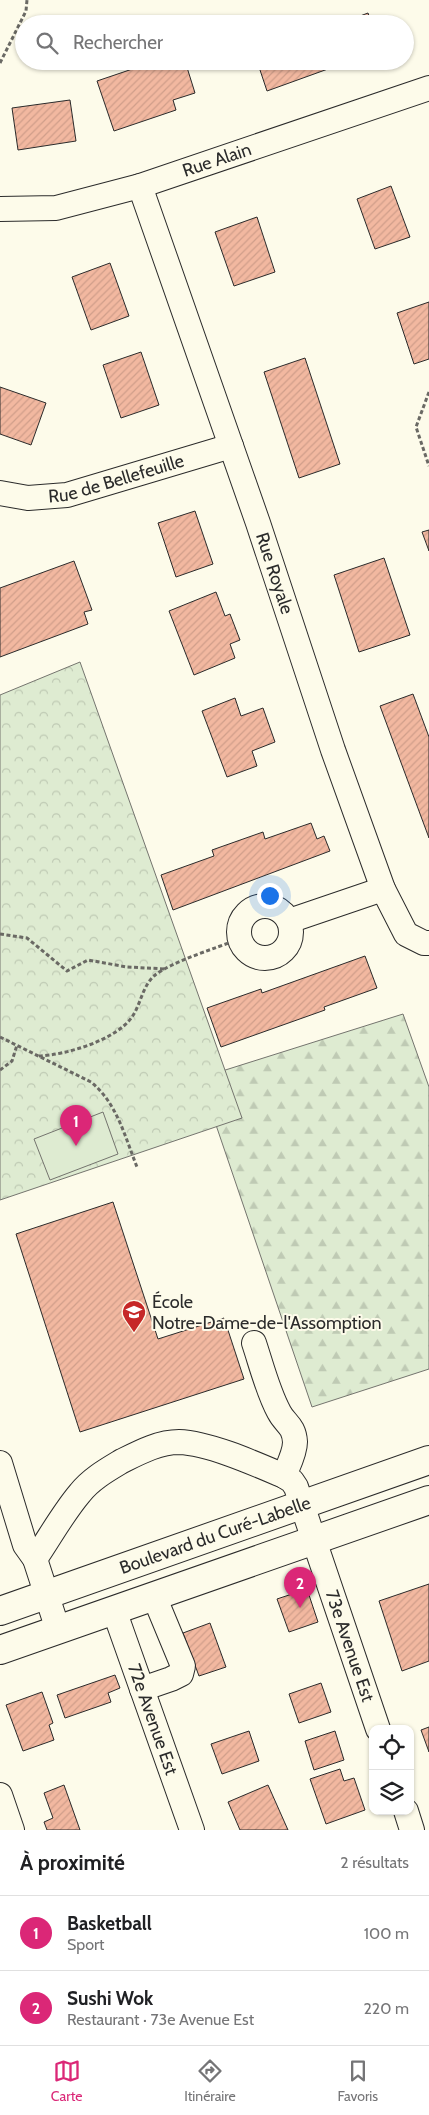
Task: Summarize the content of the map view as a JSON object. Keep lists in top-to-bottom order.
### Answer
{
  "streets": {
    "main road": ["Boulevard du Curé-Labelle"],
    "street": [
      "Rue Alain",
      "Rue de Bellefeuille",
      "Rue Royale",
      "73e Avenue Est",
      "72e Avenue Est"
    ]
  },
  "crossings": [
    ["Rue Alain", "Rue Royale"],
    ["Rue de Bellefeuille", "Rue Royale"],
    ["Boulevard du Curé-Labelle", "73e Avenue Est"],
    ["Boulevard du Curé-Labelle", "72e Avenue Est"]
  ],
  "places": {
    "school or university": ["École Notre-Dame-de-l'Assomption"]
  },
  "page": {
    "search": "Rechercher",
    "pins": ["1", "2"],
    "heading": ["À proximité", "2 résultats"],
    "list": [
      {
        "mark": "1",
        "name": "Basketball",
        "note": "Sport",
        "value": "100 m"
      },
      {
        "mark": "2",
        "name": "Sushi Wok",
        "note": "Restaurant · 73e Avenue Est",
        "value": "220 m"
      }
    ],
    "nav": ["Carte", "Itinéraire", "Favoris"]
  }
}
